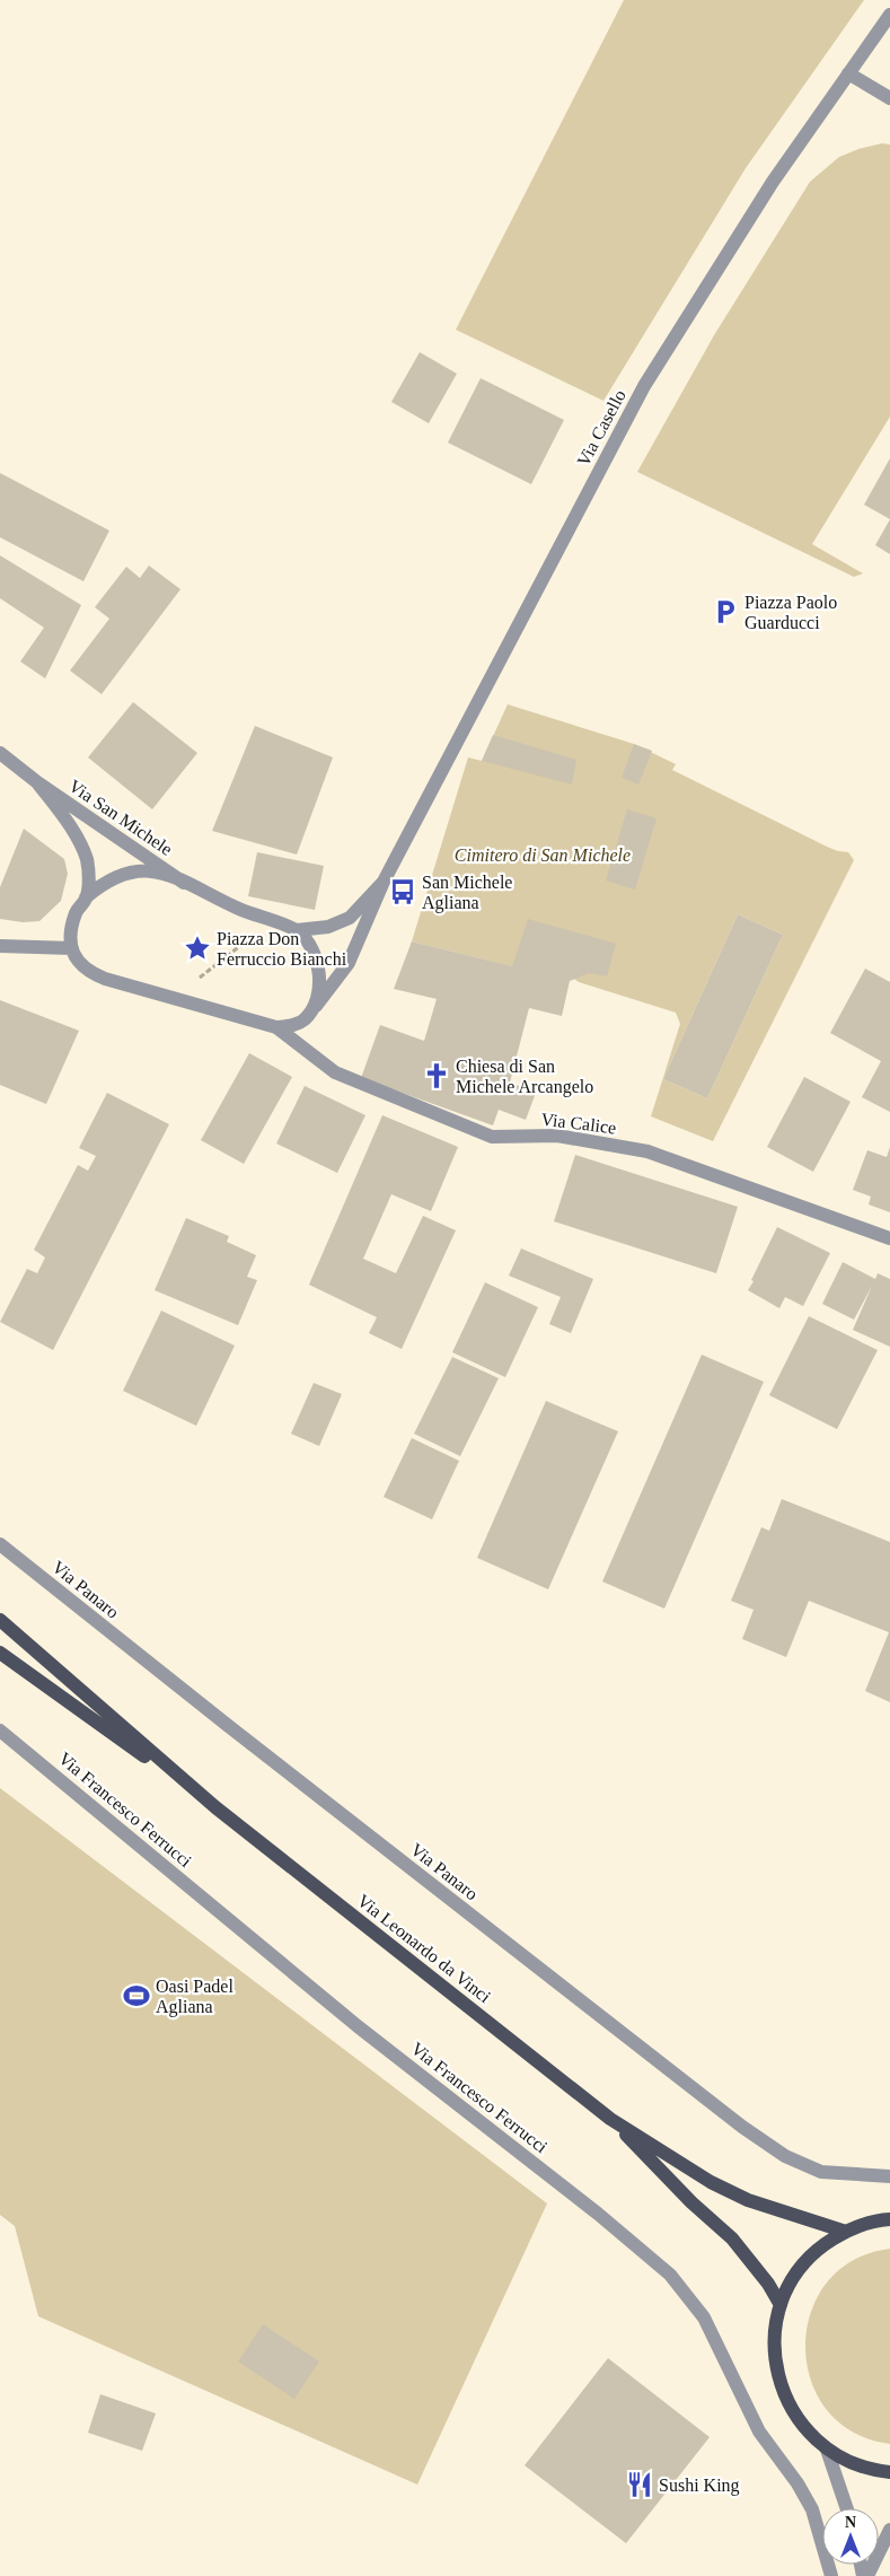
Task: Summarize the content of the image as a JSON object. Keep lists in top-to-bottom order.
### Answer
{
  "streets": {
    "main road": ["Via Leonardo da Vinci"],
    "street": [
      "Via Casello",
      "Via San Michele",
      "Via Calice",
      "Via Panaro",
      "Via Francesco Ferrucci"
    ]
  },
  "parks": ["Cimitero di San Michele"],
  "places": {
    "parking": ["Piazza Paolo Guarducci"],
    "bus stop": ["San Michele Agliana"],
    "place": ["Piazza Don Ferruccio Bianchi"],
    "church": ["Chiesa di San Michele Arcangelo"],
    "sports": ["Oasi Padel Agliana"],
    "restaurant": ["Sushi King"]
  },
  "north": "top"
}
